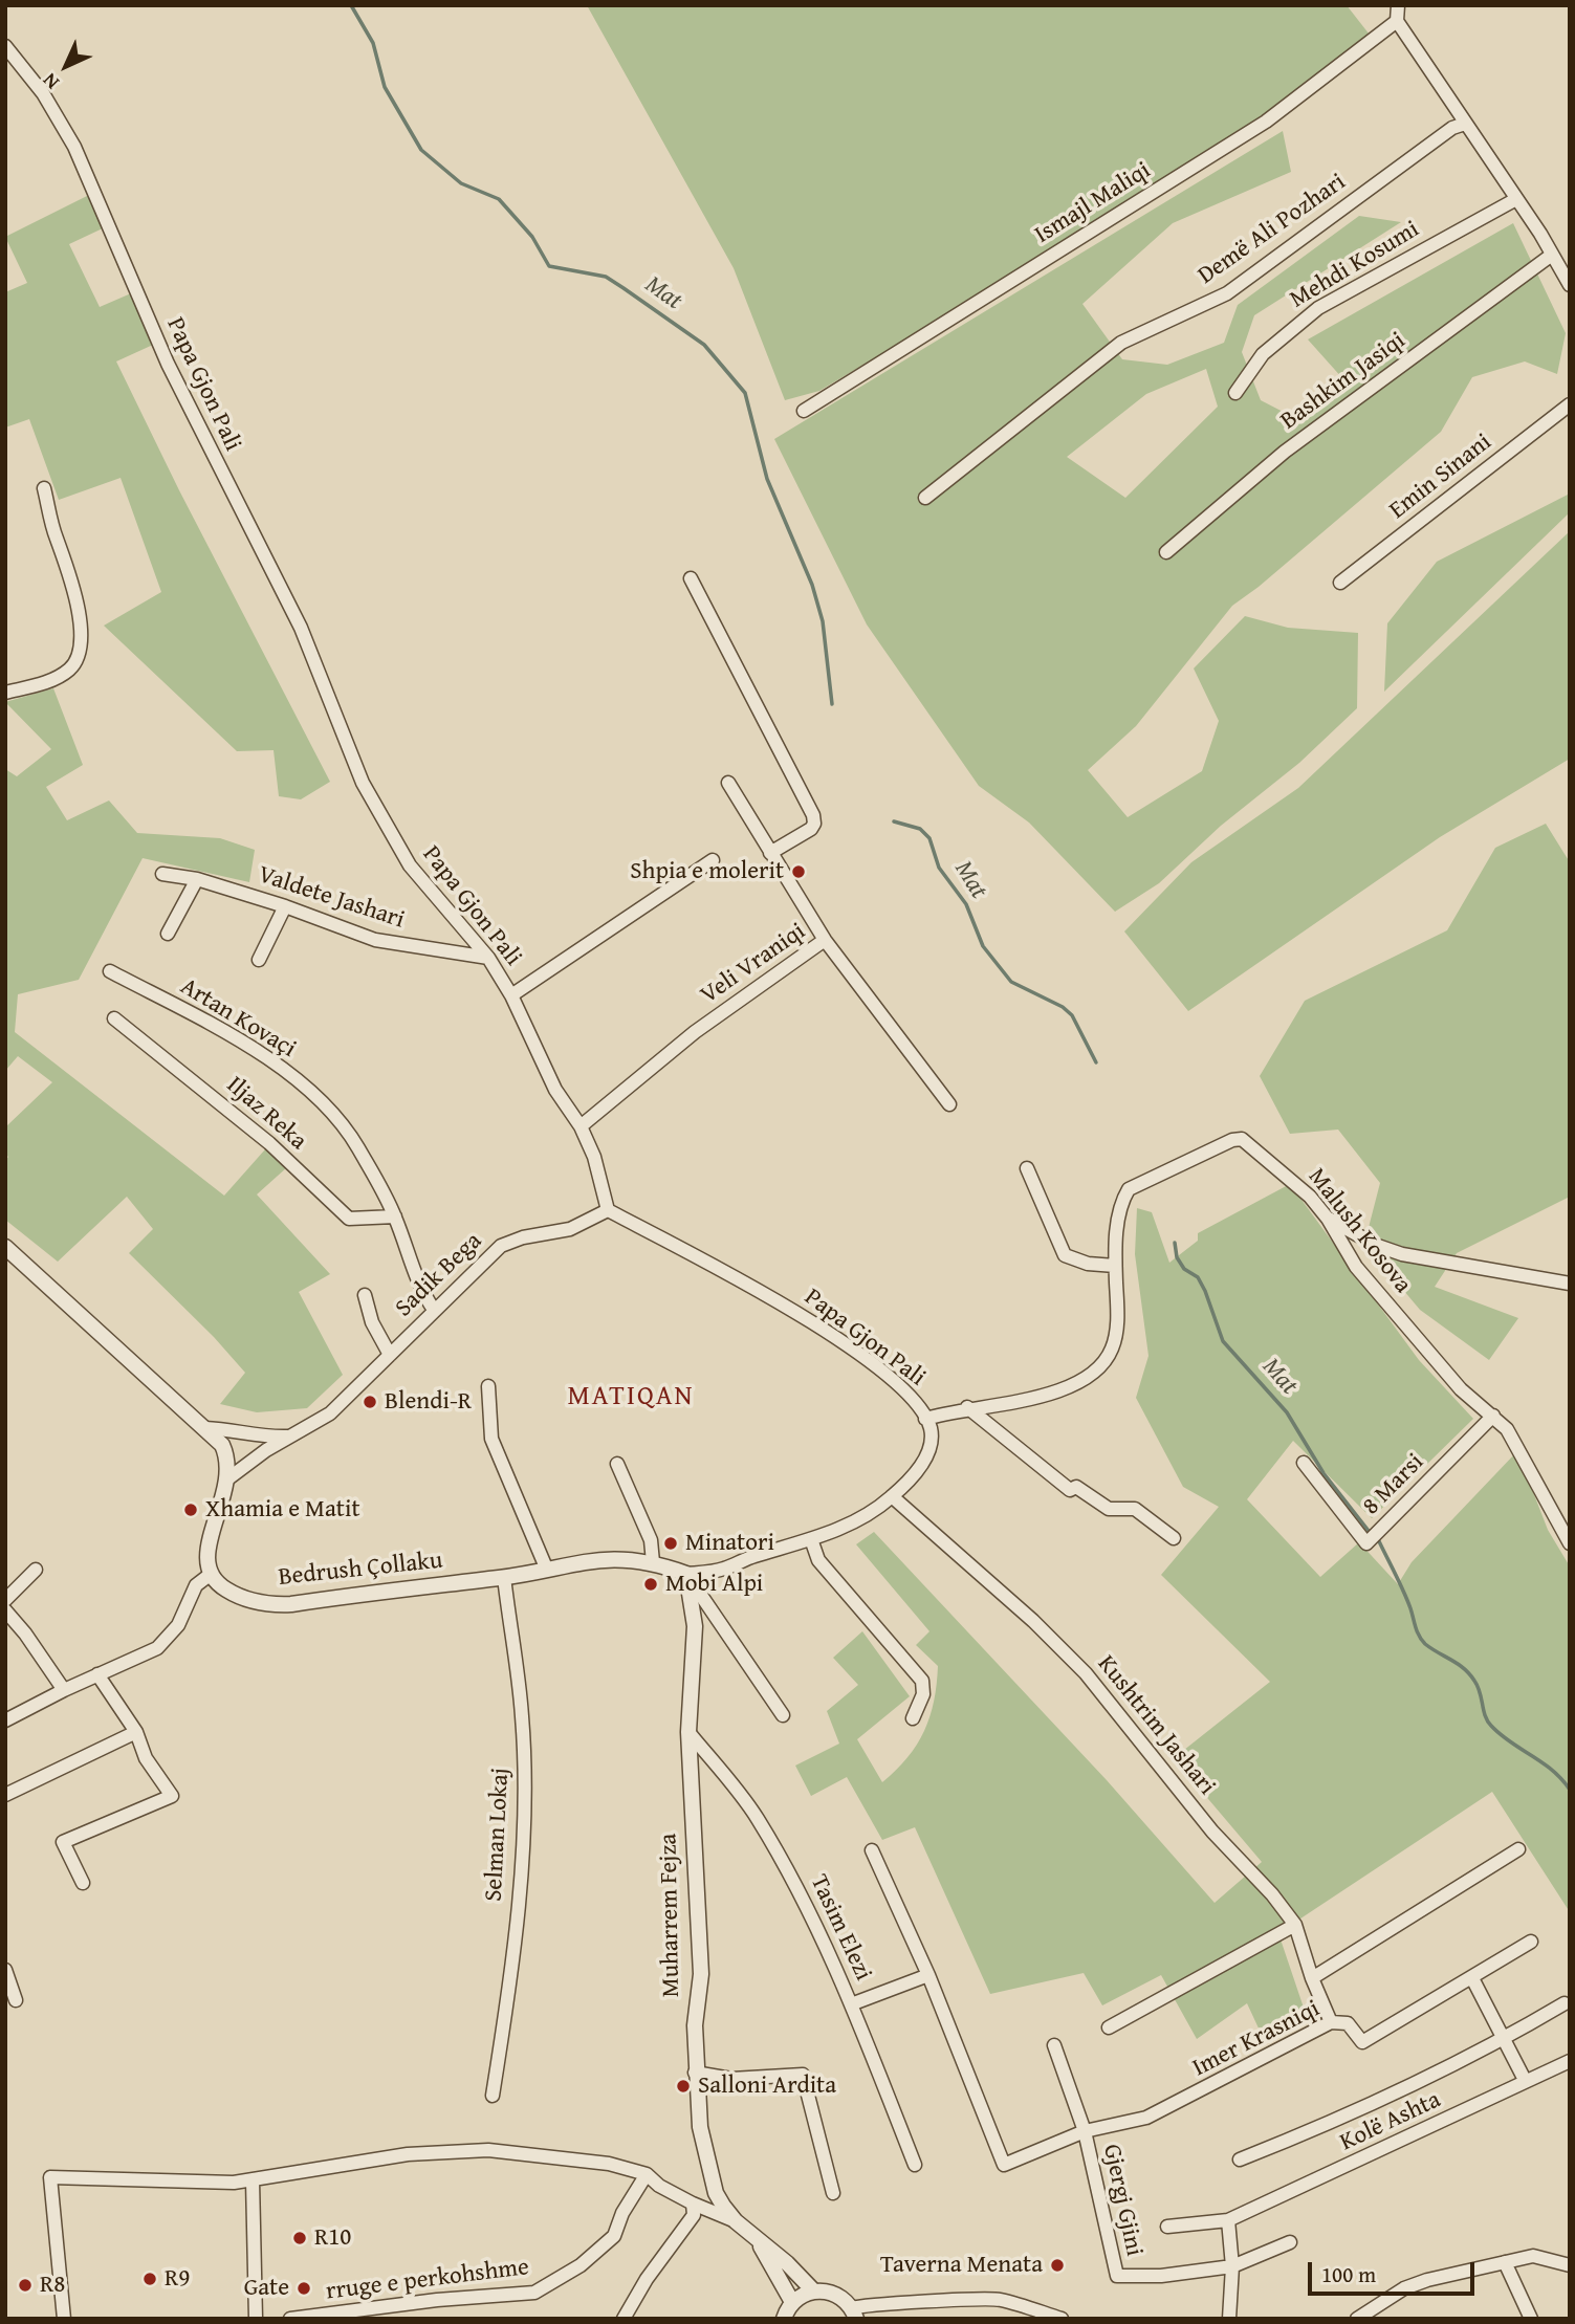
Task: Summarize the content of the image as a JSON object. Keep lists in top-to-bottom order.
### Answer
{
  "streets": {
    "street": [
      "Ismajl Maliqi",
      "Demë Ali Pozhari",
      "Mehdi Kosumi",
      "Bashkim Jasiqi",
      "Papa Gjon Pali",
      "Emin Sinani",
      "Valdete Jashari",
      "Veli Vraniqi",
      "Artan Kovaçi",
      "Iljaz Reka",
      "Malush Kosova",
      "Sadik Bega",
      "8 Marsi",
      "Bedrush Çollaku",
      "Kushtrim Jashari",
      "Selman Lokaj",
      "Muharrem Fejza",
      "Tasim Elezi",
      "Imer Krasniqi",
      "Kolë Ashta",
      "Gjergj Gjini",
      "rruge e perkohshme"
    ]
  },
  "crossings": [
    ["Papa Gjon Pali", "Valdete Jashari"],
    ["Papa Gjon Pali", "Veli Vraniqi"],
    ["Papa Gjon Pali", "Malush Kosova"],
    ["Papa Gjon Pali", "Sadik Bega"],
    ["Papa Gjon Pali", "Bedrush Çollaku"],
    ["Papa Gjon Pali", "Kushtrim Jashari"],
    ["Papa Gjon Pali", "Muharrem Fejza"],
    ["Artan Kovaçi", "Iljaz Reka"],
    ["Artan Kovaçi", "Sadik Bega"],
    ["Malush Kosova", "8 Marsi"],
    ["Bedrush Çollaku", "Selman Lokaj"],
    ["Bedrush Çollaku", "Muharrem Fejza"],
    ["Kushtrim Jashari", "Imer Krasniqi"],
    ["Muharrem Fejza", "Tasim Elezi"],
    ["Imer Krasniqi", "Gjergj Gjini"]
  ],
  "districts": ["MATIQAN"],
  "water": ["Mat"],
  "places": [
    "Shpia e molerit",
    "Blendi-R",
    "Xhamia e Matit",
    "Minatori",
    "Mobi Alpi",
    "Salloni Ardita",
    "R10",
    "Taverna Menata",
    "R9",
    "R8",
    "Gate"
  ],
  "scale_bar": "100 m",
  "north": "bottom left"
}
